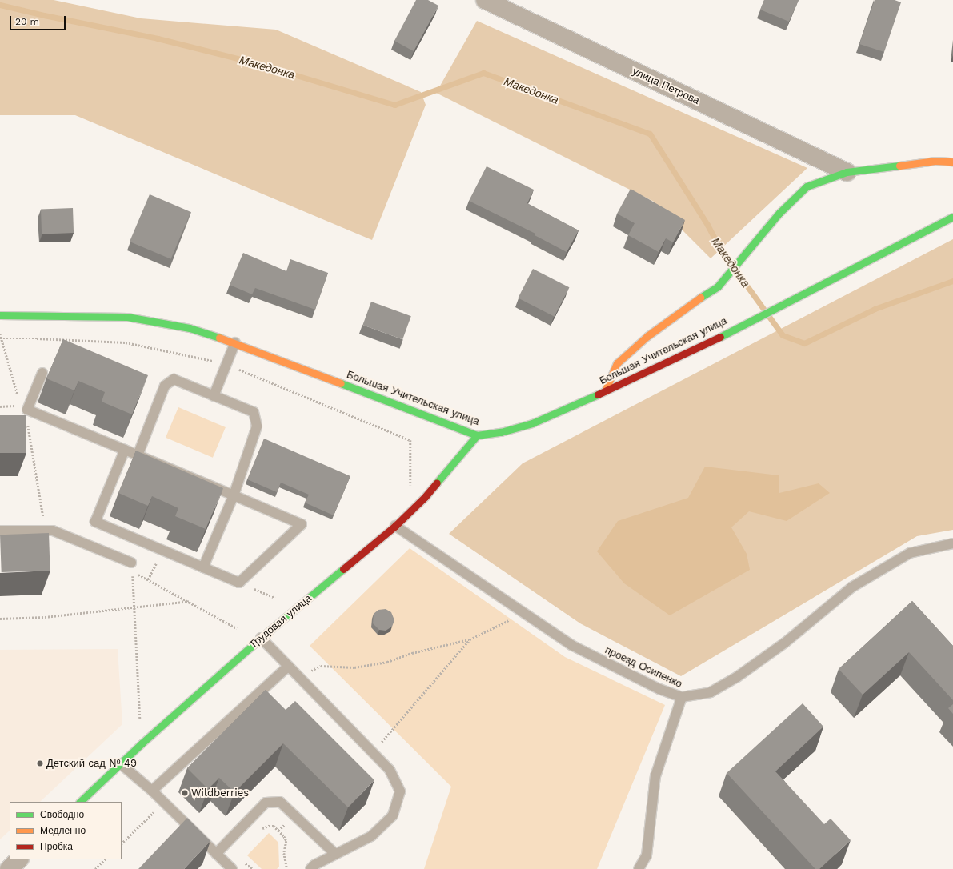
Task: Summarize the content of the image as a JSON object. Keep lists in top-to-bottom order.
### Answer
{
  "streets": {
    "main road": ["Большая Учительская улица", "Трудовая улица"],
    "street": ["улица Петрова"],
    "lane": ["проезд Осипенко"]
  },
  "crossings": [
    ["Большая Учительская улица", "Трудовая улица"],
    ["Трудовая улица", "проезд Осипенко"]
  ],
  "water": ["Македонка"],
  "places": ["Детский сад № 49", "Wildberries"],
  "legend": ["Свободно", "Медленно", "Пробка"],
  "scale_bar": "20 m"
}
